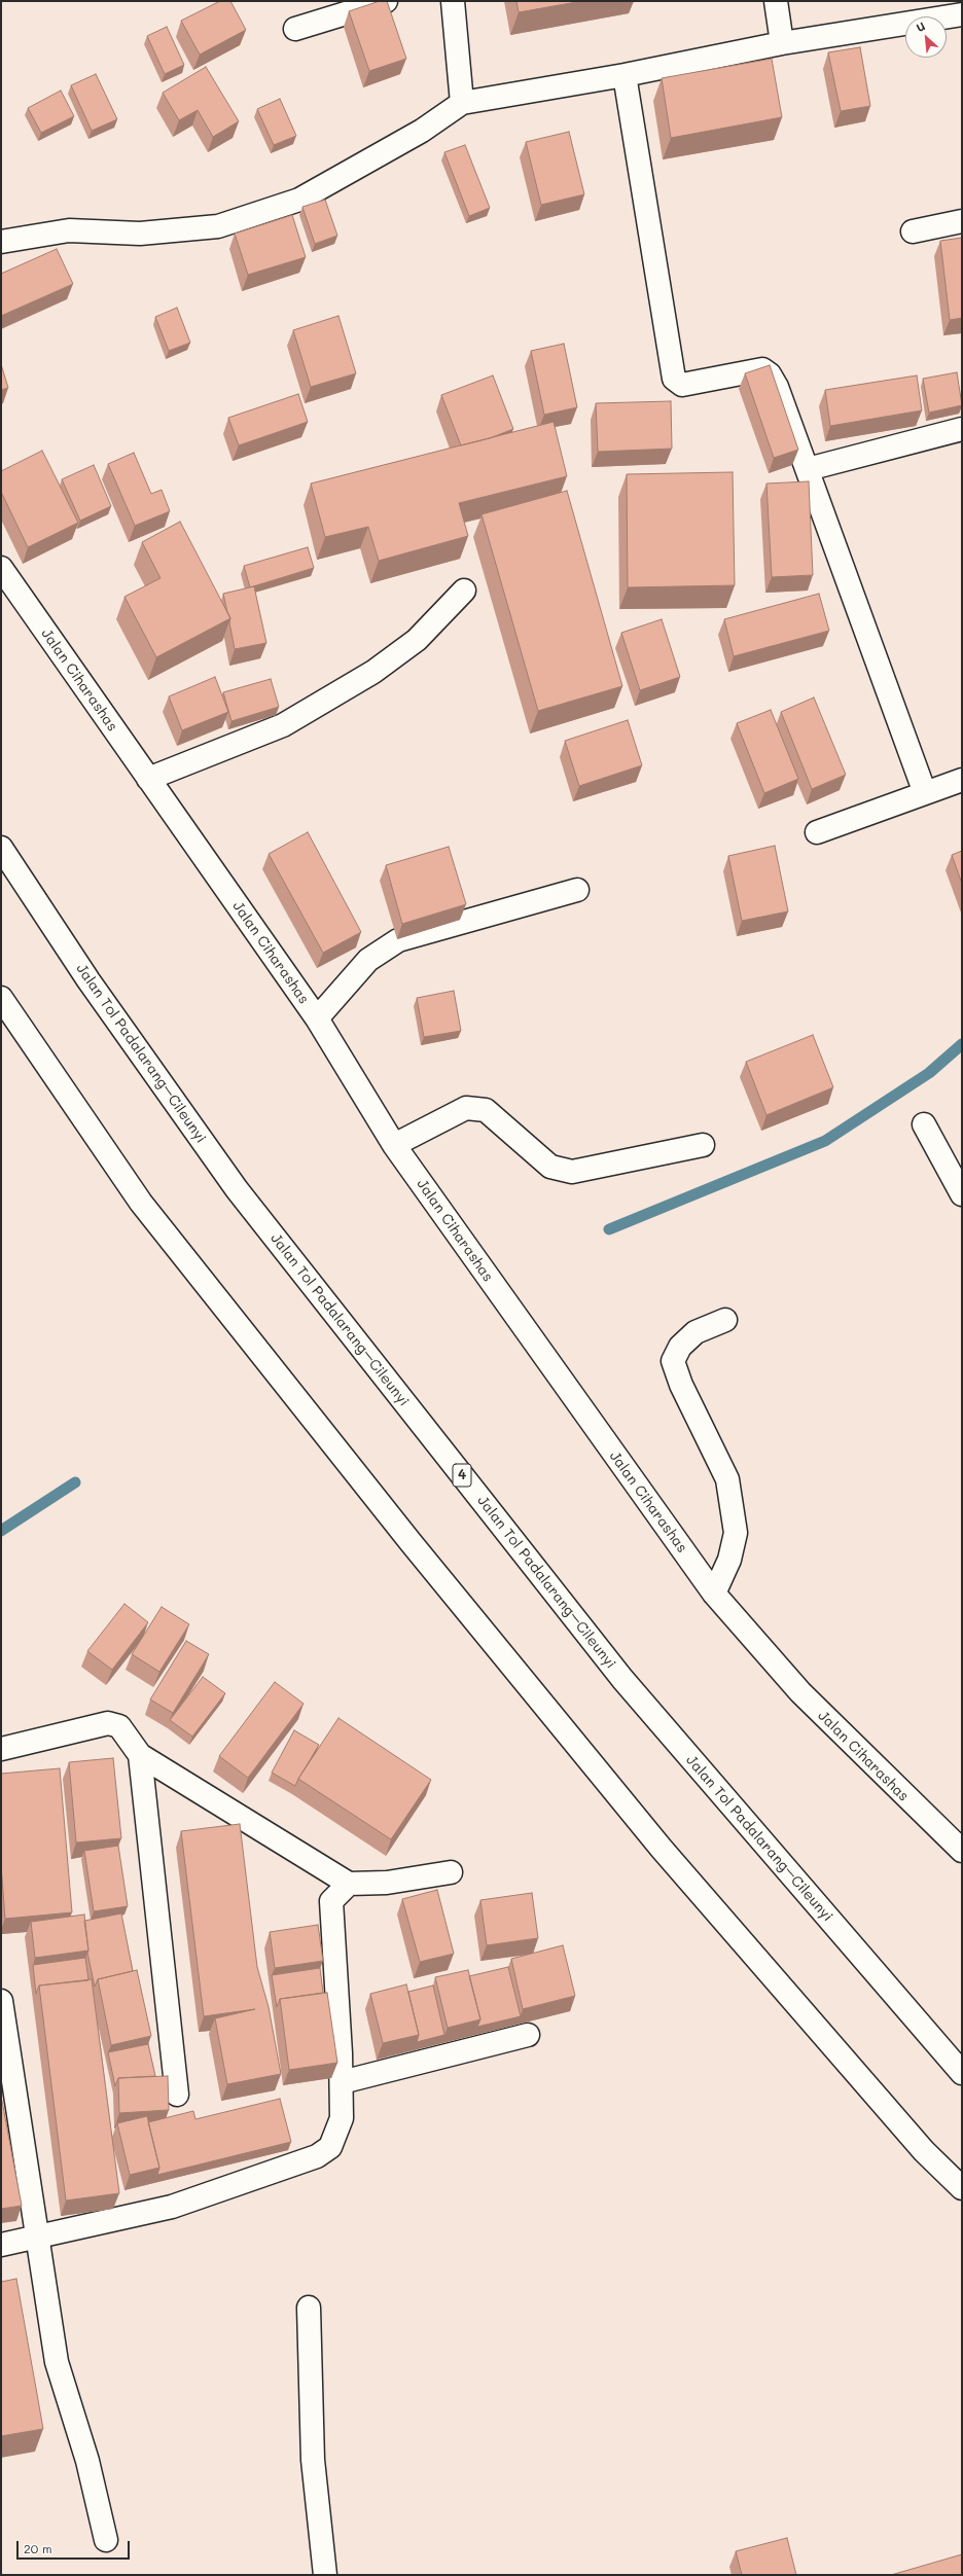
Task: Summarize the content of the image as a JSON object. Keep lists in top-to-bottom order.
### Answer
{
  "streets": {
    "main road": ["Jalan Ciharashas", "Jalan Tol Padalarang–Cileunyi", "4"]
  },
  "scale_bar": "20 m",
  "north": "top left"
}
